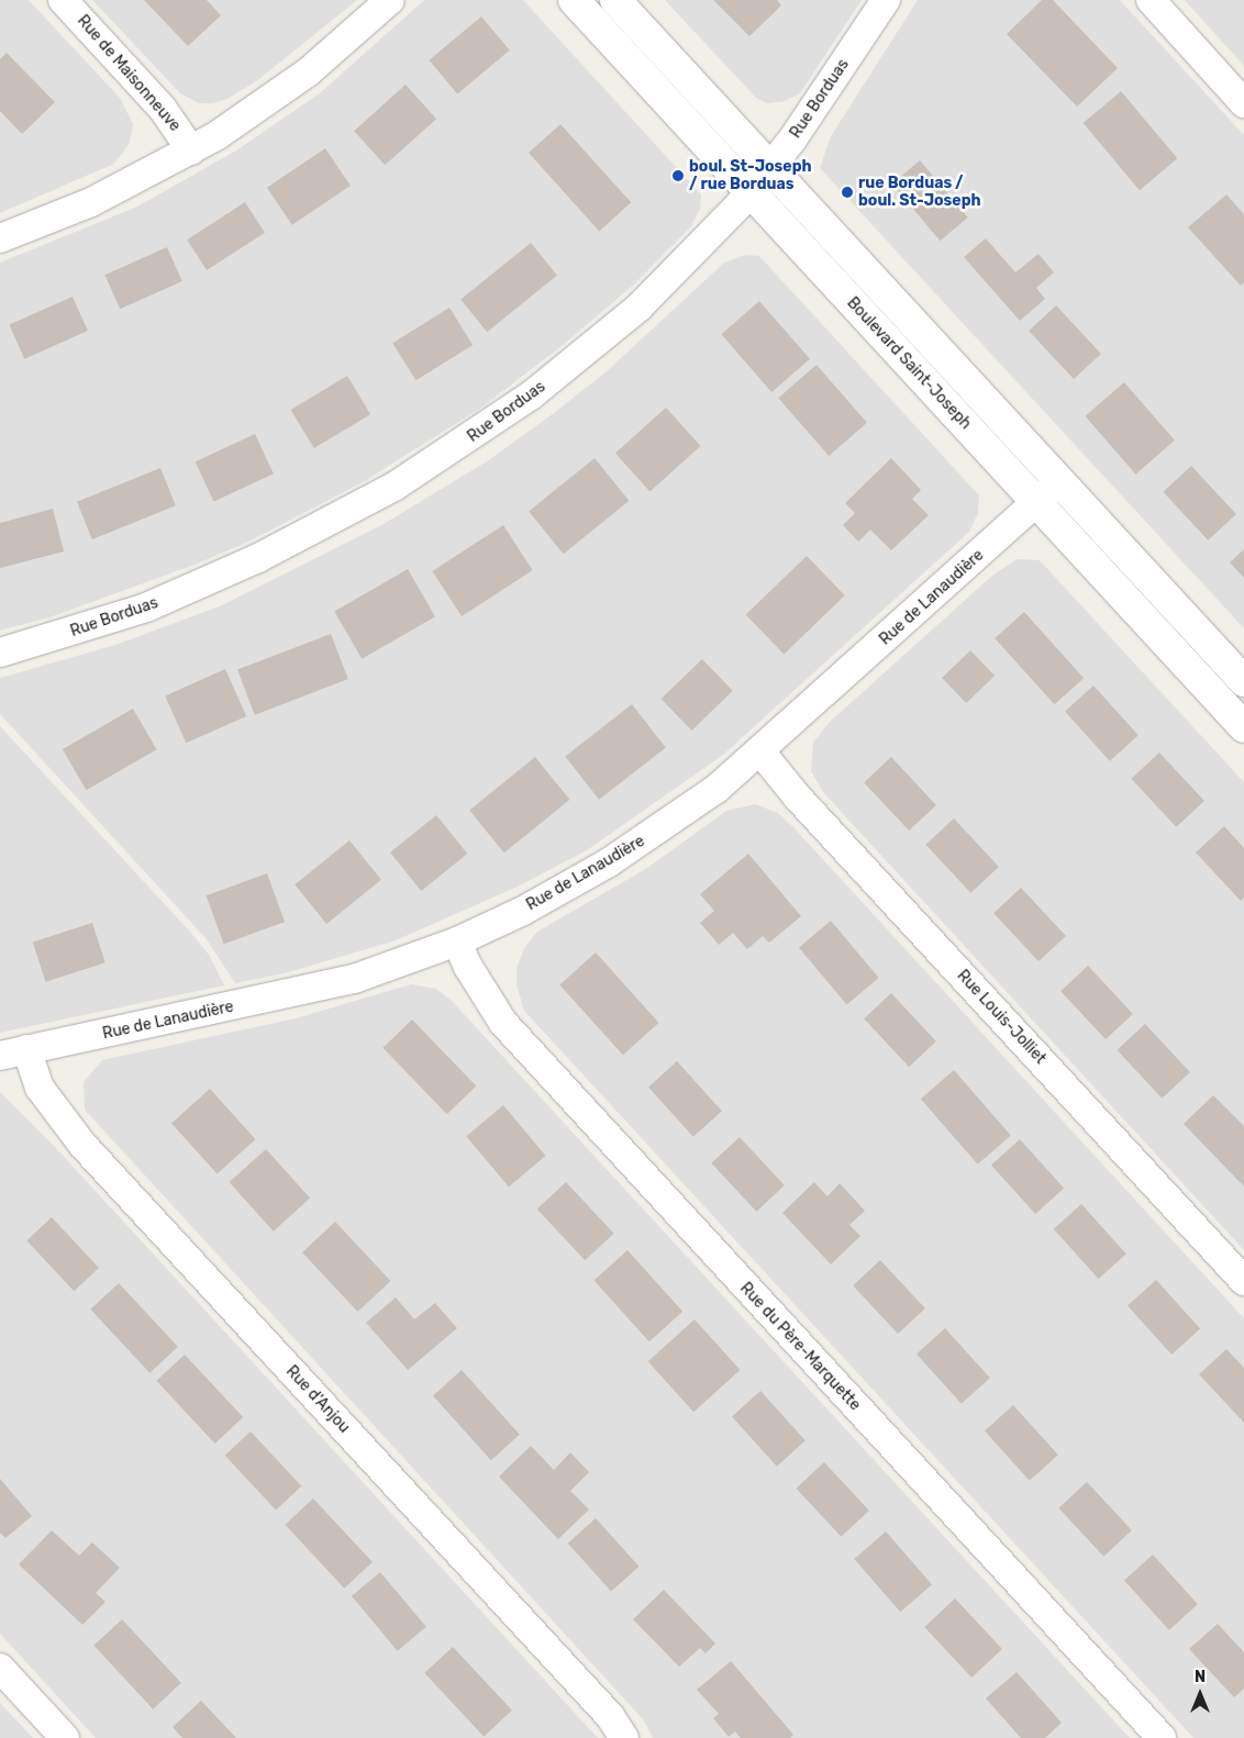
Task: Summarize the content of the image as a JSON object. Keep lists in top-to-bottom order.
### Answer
{
  "streets": {
    "street": [
      "Rue de Maisonneuve",
      "Rue Borduas",
      "Boulevard Saint-Joseph",
      "Rue de Lanaudière",
      "Rue Louis-Jolliet",
      "Rue du Père-Marquette",
      "Rue d'Anjou"
    ]
  },
  "crossings": [
    ["Rue Borduas", "Boulevard Saint-Joseph"],
    ["Boulevard Saint-Joseph", "Rue de Lanaudière"],
    ["Rue de Lanaudière", "Rue Louis-Jolliet"],
    ["Rue de Lanaudière", "Rue du Père-Marquette"],
    ["Rue de Lanaudière", "Rue d'Anjou"]
  ],
  "places": ["boul. St-Joseph / rue Borduas", "rue Borduas / boul. St-Joseph"],
  "north": "top"
}
